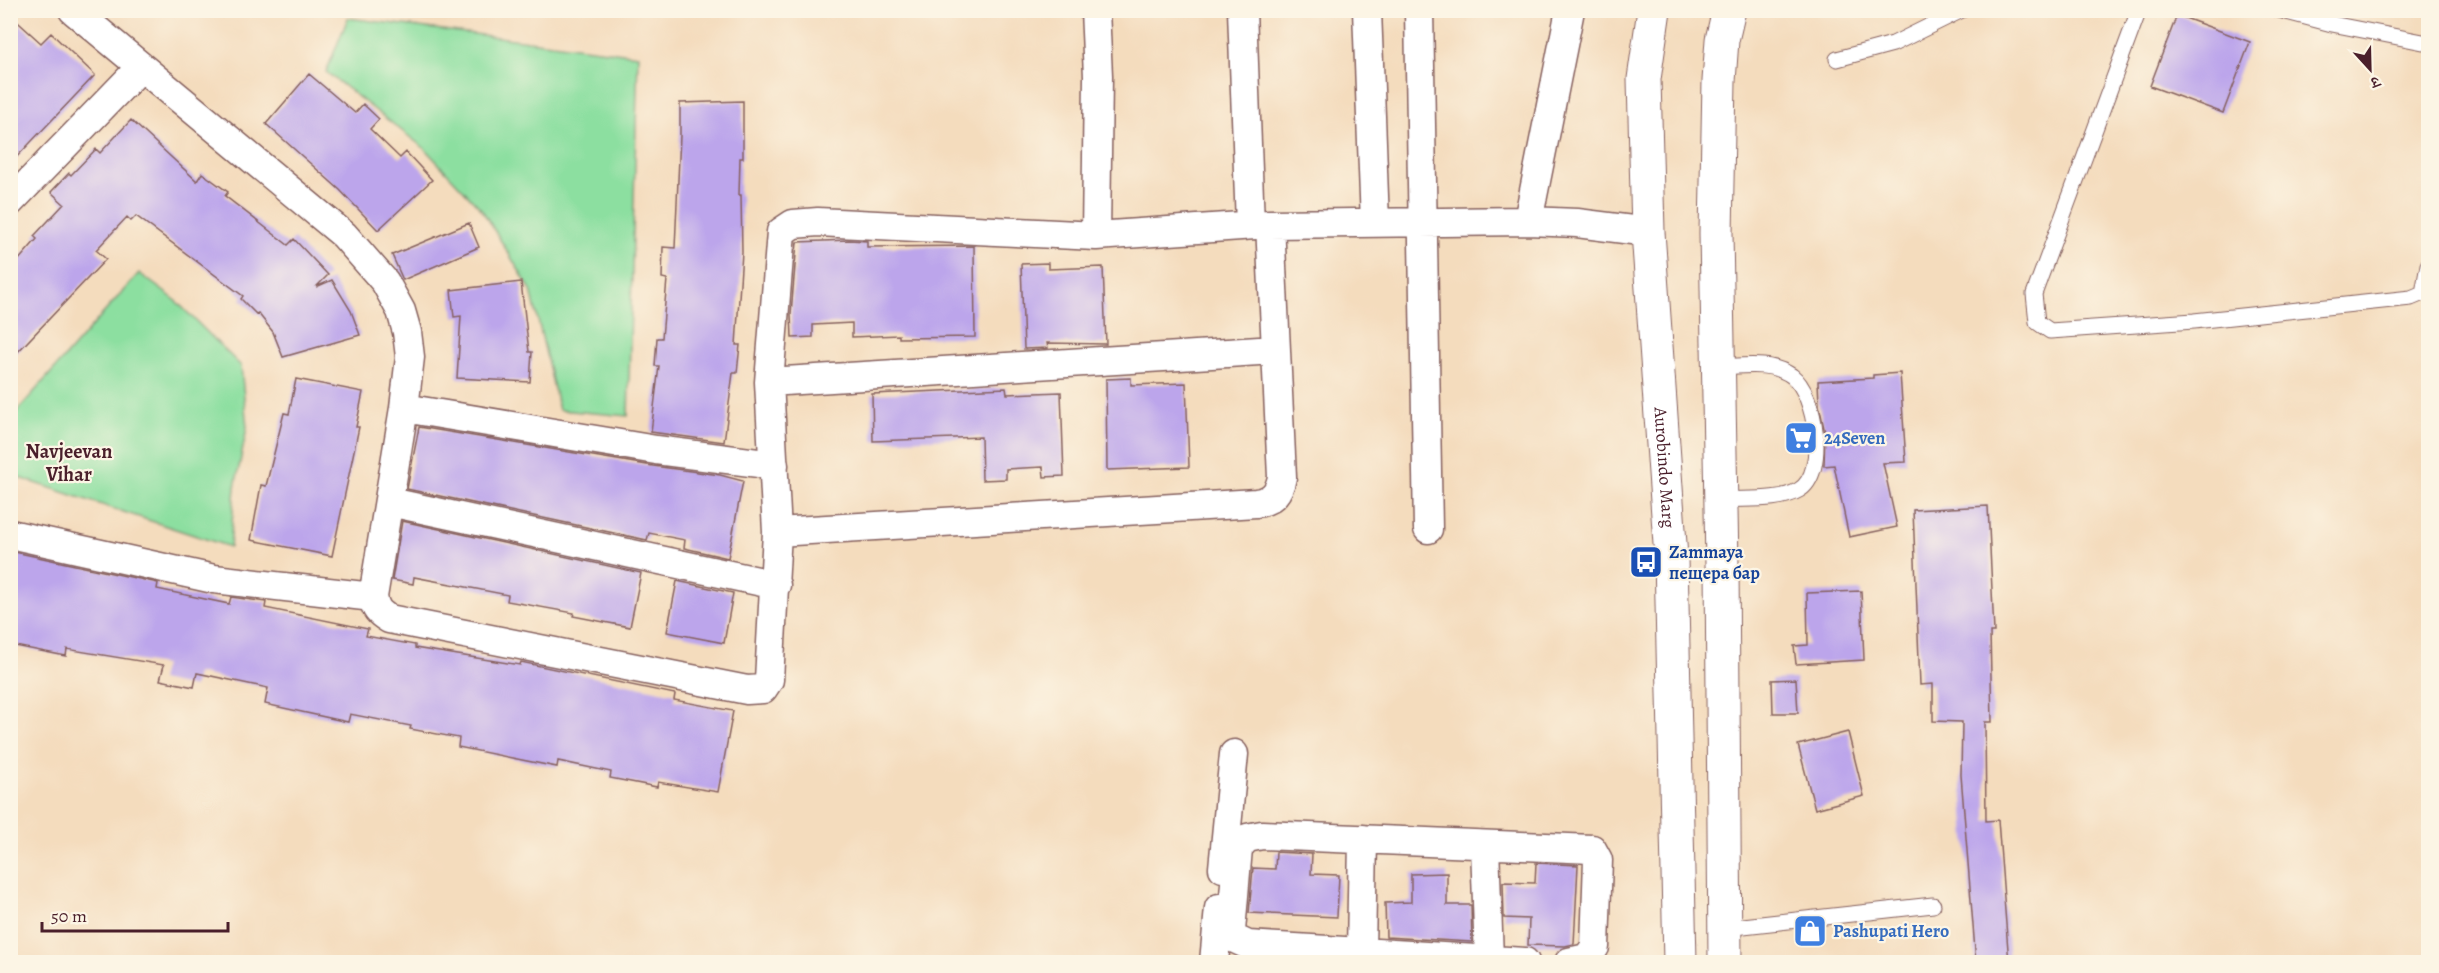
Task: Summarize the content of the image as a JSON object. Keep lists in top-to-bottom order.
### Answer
{
  "streets": {
    "highway": ["Aurobindo Marg"]
  },
  "districts": ["Navjeevan Vihar"],
  "places": {
    "supermarket": ["24Seven"],
    "bus stop": ["Zammaya пещера бар"],
    "shop": ["Pashupati Hero"]
  },
  "scale_bar": "50 m",
  "north": "bottom"
}
